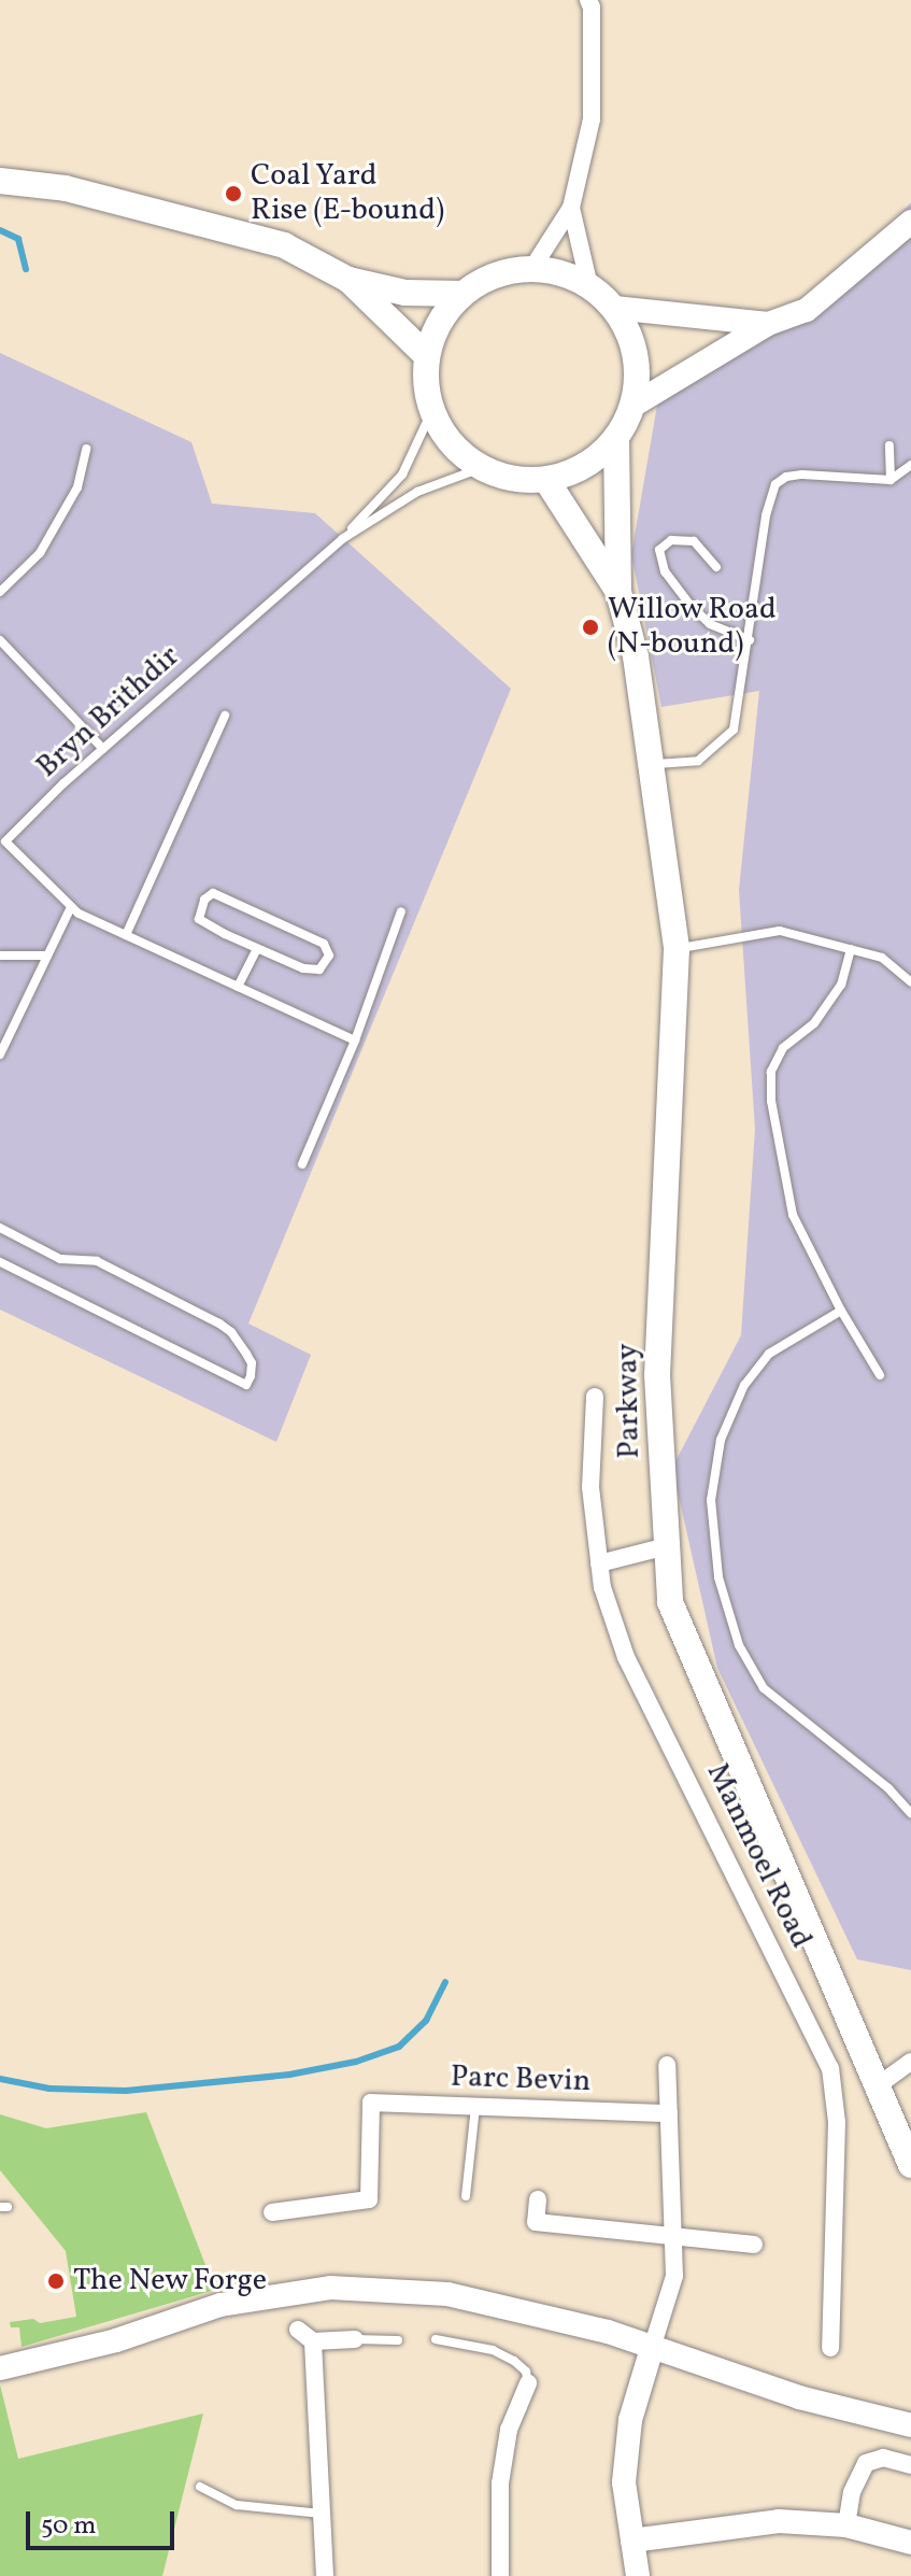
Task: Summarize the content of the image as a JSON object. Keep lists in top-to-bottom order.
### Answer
{
  "streets": {
    "main road": ["Parkway"],
    "street": ["Manmoel Road", "Parc Bevin"],
    "lane": ["Bryn Brithdir"]
  },
  "places": ["Coal Yard Rise (E-bound)", "Willow Road (N-bound)", "The New Forge"],
  "scale_bar": "50 m"
}
